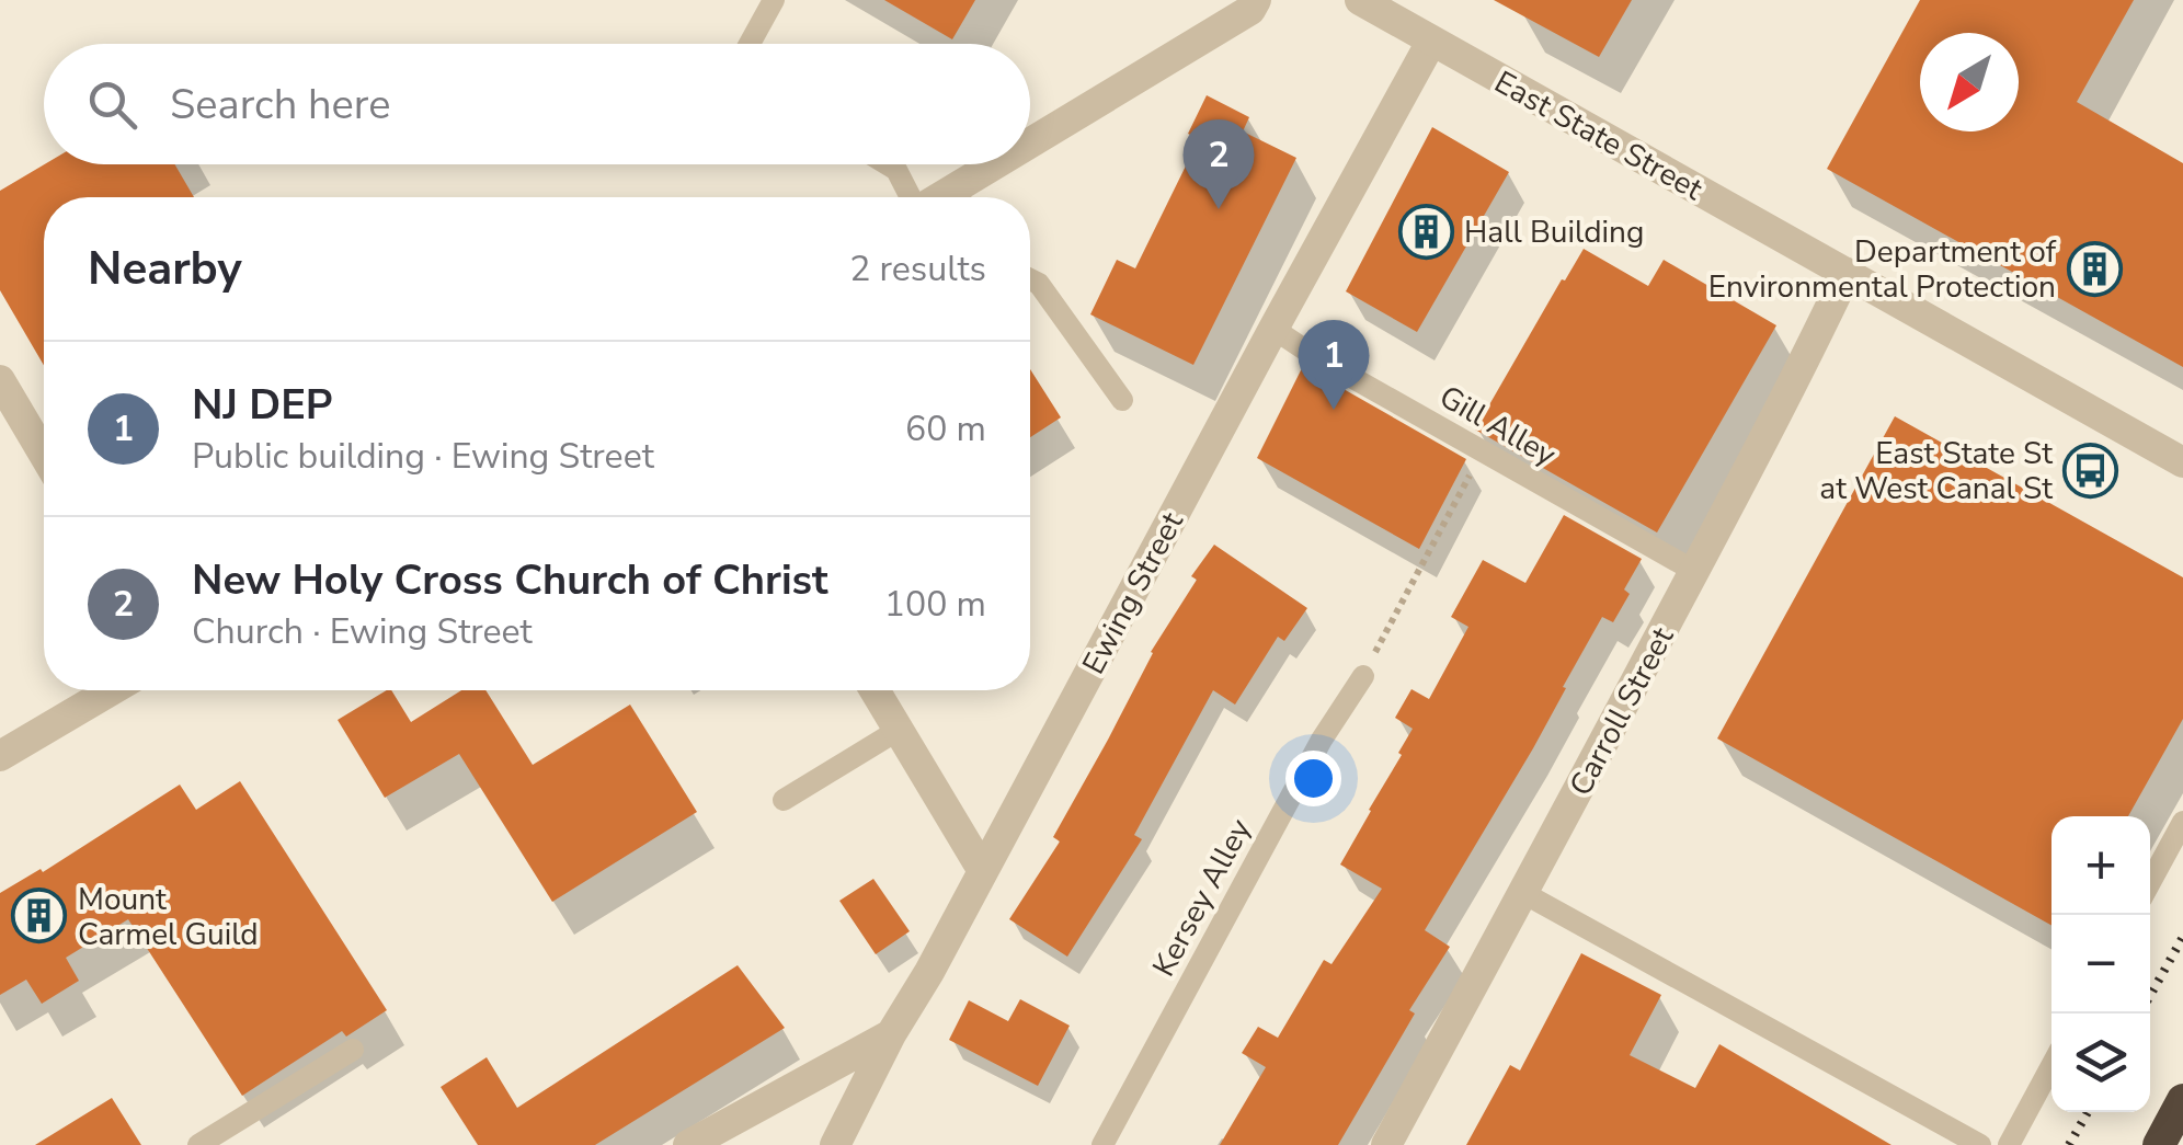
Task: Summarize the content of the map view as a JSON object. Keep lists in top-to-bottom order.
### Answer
{
  "streets": {
    "street": ["East State Street", "Ewing Street", "Carroll Street"],
    "lane": ["Gill Alley", "Kersey Alley"]
  },
  "crossings": [
    ["East State Street", "Ewing Street"],
    ["East State Street", "Carroll Street"],
    ["Gill Alley", "Ewing Street"],
    ["Gill Alley", "Carroll Street"]
  ],
  "places": {
    "building": ["Hall Building", "Department of Environmental Protection", "Mount Carmel Guild"],
    "bus stop": ["East State St at West Canal St"]
  },
  "north": "bottom left",
  "page": {
    "search": "Search here",
    "pins": ["2", "1"],
    "heading": ["Nearby", "2 results"],
    "list": [
      {
        "mark": "1",
        "name": "NJ DEP",
        "note": "Public building · Ewing Street",
        "value": "60 m"
      },
      {
        "mark": "2",
        "name": "New Holy Cross Church of Christ",
        "note": "Church · Ewing Street",
        "value": "100 m"
      }
    ],
    "map_buttons": ["+", "−"]
  }
}
